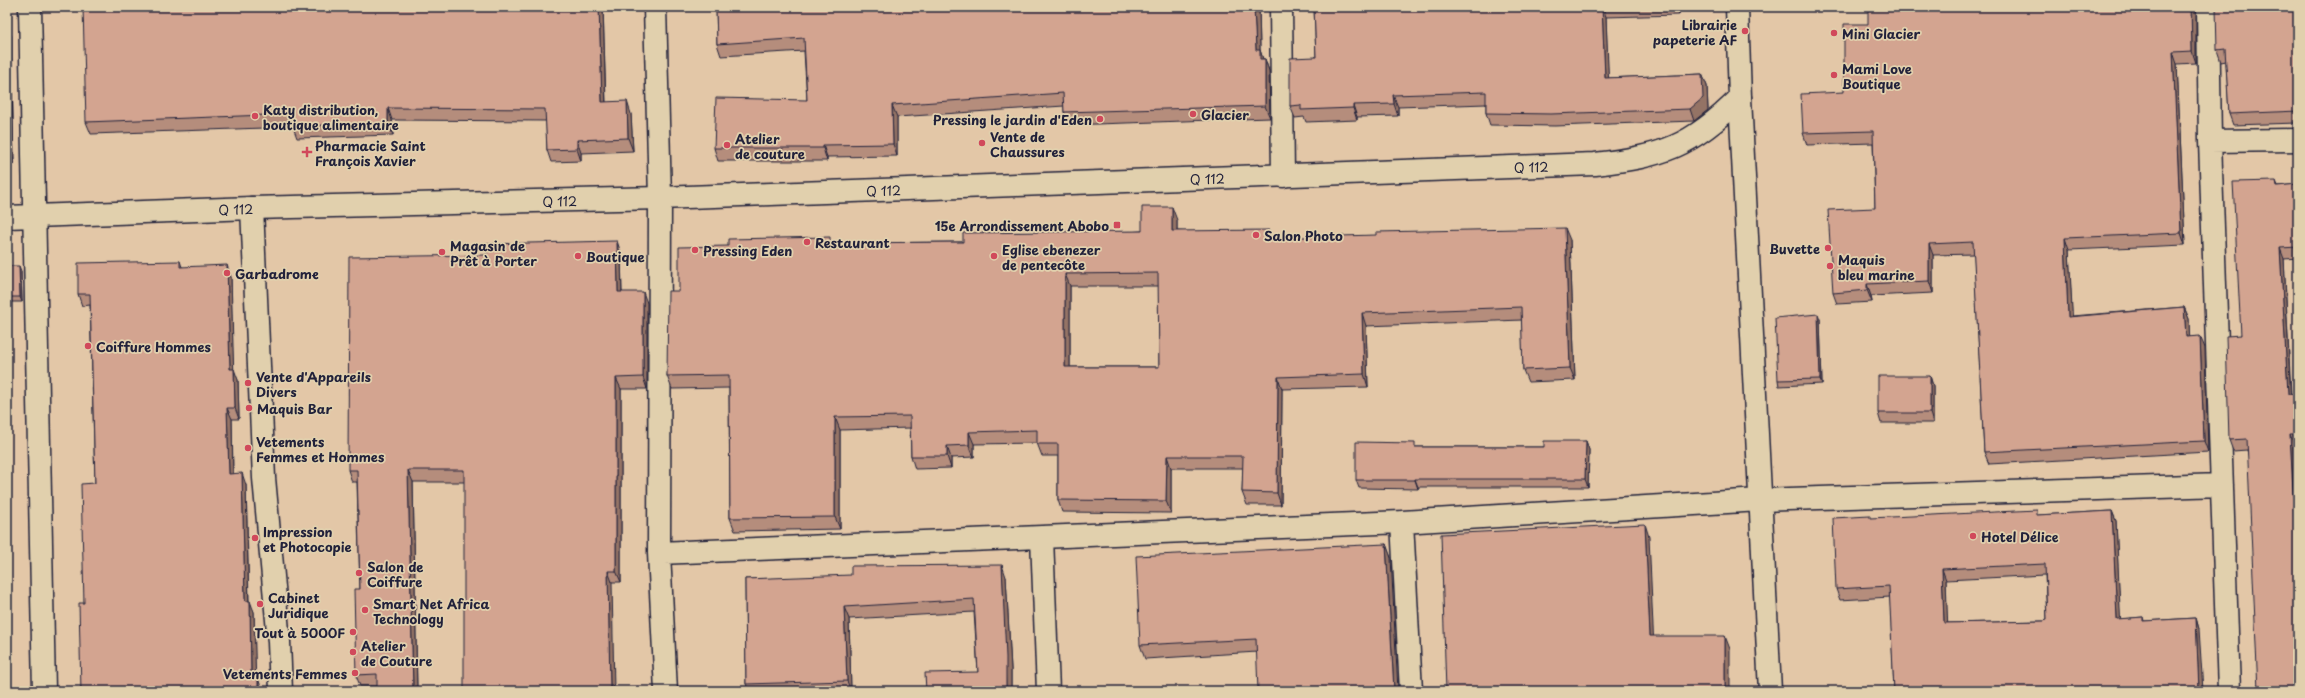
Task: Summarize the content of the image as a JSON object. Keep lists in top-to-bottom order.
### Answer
{
  "streets": {
    "street": ["Q 112"]
  },
  "places": {
    "other": [
      "Librairie papeterie AF",
      "Mini Glacier",
      "Mami Love Boutique",
      "Glacier",
      "Katy distribution, boutique alimentaire",
      "Pressing le jardin d'Eden",
      "Vente de Chaussures",
      "Atelier de couture",
      "Salon Photo",
      "Restaurant",
      "Buvette",
      "Pressing Eden",
      "Magasin de Prêt à Porter",
      "Boutique",
      "Eglise ebenezer de pentecôte",
      "Maquis bleu marine",
      "Garbadrome",
      "Coiffure Hommes",
      "Vente d'Appareils Divers",
      "Maquis Bar",
      "Vetements Femmes et Hommes",
      "Hotel Délice",
      "Impression et Photocopie",
      "Salon de Coiffure",
      "Cabinet Juridique",
      "Smart Net Africa Technology",
      "Tout à 5000F",
      "Atelier de Couture",
      "Vetements Femmes"
    ],
    "health": ["Pharmacie Saint François Xavier"],
    "transit": ["15e Arrondissement Abobo"]
  }
}
